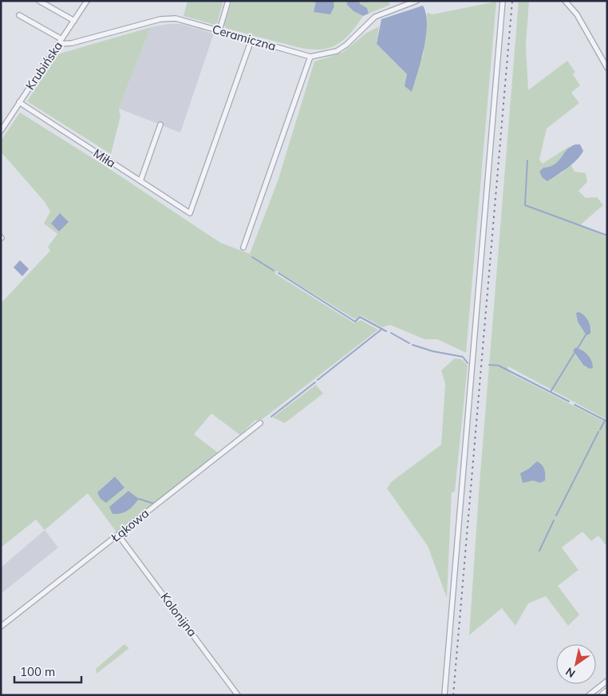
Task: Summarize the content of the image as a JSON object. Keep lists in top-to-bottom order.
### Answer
{
  "streets": {
    "street": [
      "Ceramiczna",
      "Krubińska",
      "Miła",
      "Łąkowa",
      "Kolonijna"
    ]
  },
  "crossings": [
    ["Ceramiczna", "Krubińska"],
    ["Ceramiczna", "Miła"],
    ["Krubińska", "Miła"],
    ["Łąkowa", "Kolonijna"]
  ],
  "scale_bar": "100 m",
  "north": "bottom left"
}
